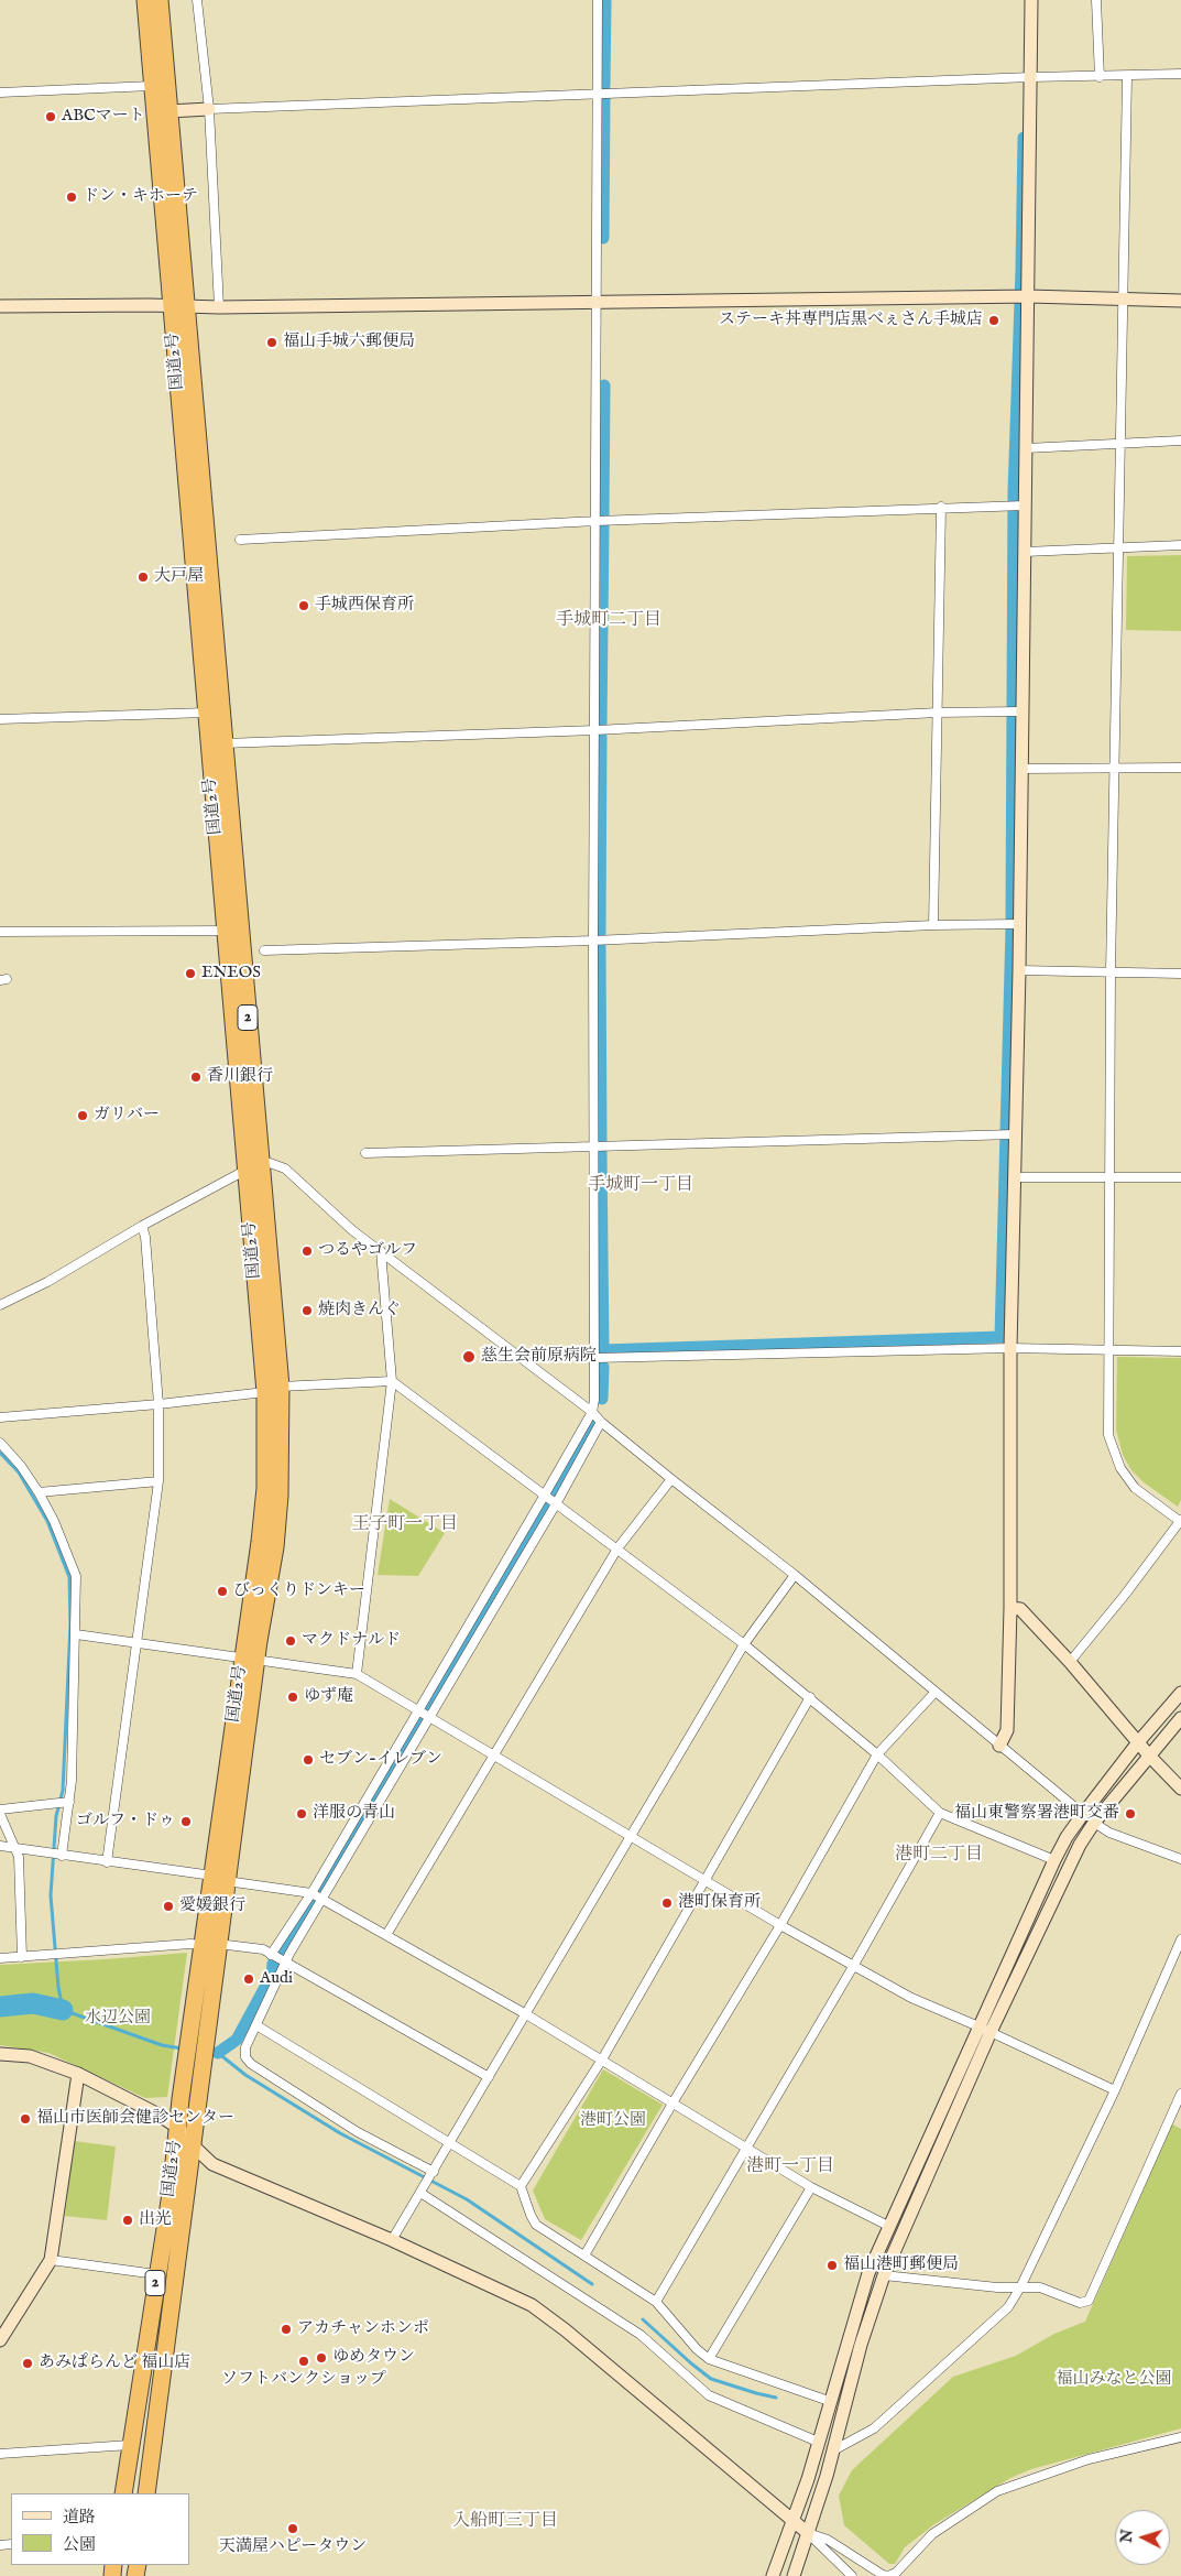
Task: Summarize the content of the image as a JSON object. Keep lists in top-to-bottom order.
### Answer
{
  "streets": {
    "highway": ["国道2号", "2"]
  },
  "districts": [
    "手城町二丁目",
    "手城町一丁目",
    "王子町一丁目",
    "港町二丁目",
    "港町一丁目",
    "入船町三丁目"
  ],
  "parks": ["水辺公園", "港町公園", "福山みなと公園"],
  "places": [
    "ABCマート",
    "ドン・キホーテ",
    "ステーキ丼専門店黒べぇさん手城店",
    "福山手城六郵便局",
    "大戸屋",
    "手城西保育所",
    "ENEOS",
    "香川銀行",
    "ガリバー",
    "つるやゴルフ",
    "焼肉きんぐ",
    "慈生会前原病院",
    "びっくりドンキー",
    "マクドナルド",
    "ゆず庵",
    "セブン-イレブン",
    "洋服の青山",
    "福山東警察署港町交番",
    "ゴルフ・ドゥ",
    "港町保育所",
    "愛媛銀行",
    "Audi",
    "福山市医師会健診センター",
    "出光",
    "福山港町郵便局",
    "アカチャンホンポ",
    "ゆめタウン",
    "ソフトバンクショップ",
    "あみぱらんど 福山店",
    "天満屋ハピータウン"
  ],
  "legend": ["道路", "公園"],
  "north": "left"
}
